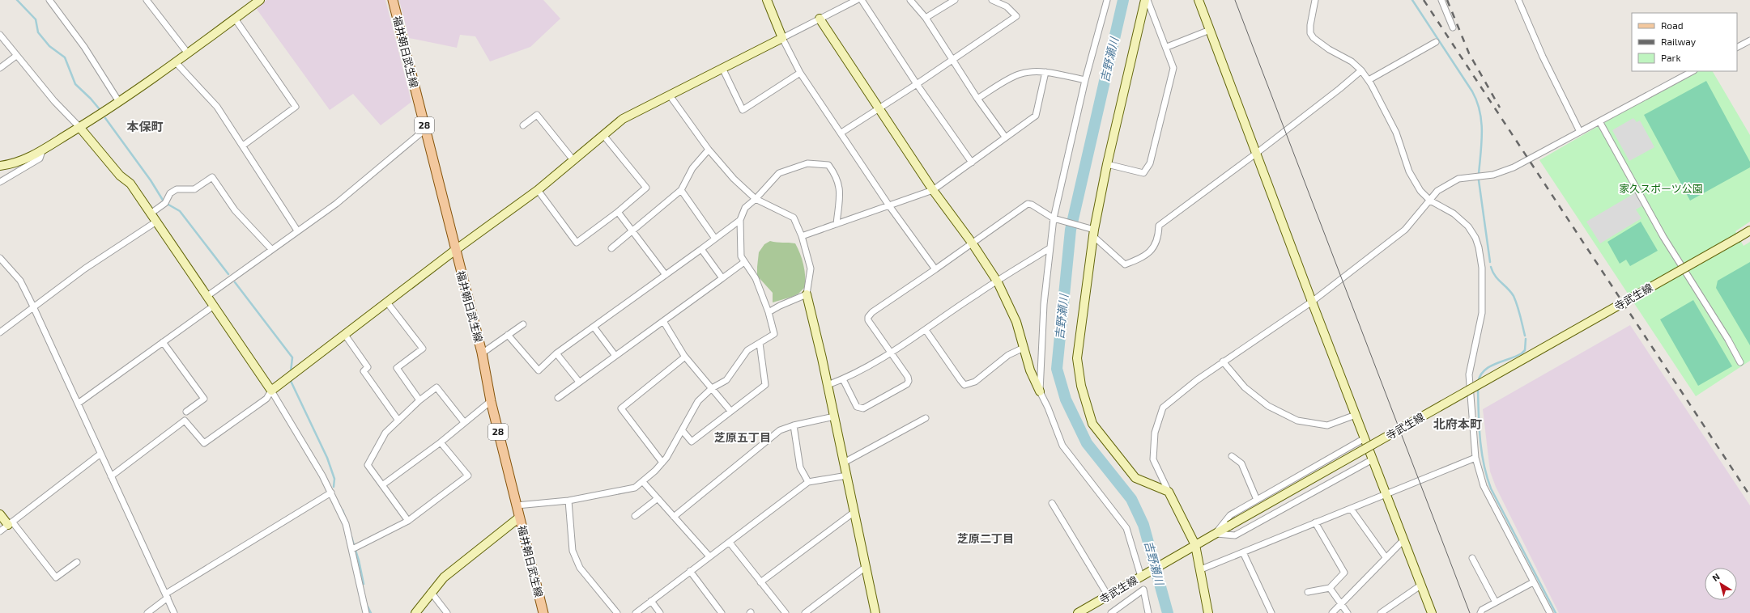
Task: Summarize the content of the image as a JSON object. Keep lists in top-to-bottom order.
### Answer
{
  "streets": {
    "main road": ["福井朝日武生線", "28"],
    "street": ["寺武生線"]
  },
  "districts": [
    "本保町",
    "北府本町",
    "芝原五丁目",
    "芝原二丁目"
  ],
  "water": ["吉野瀬川"],
  "parks": ["家久スポーツ公園"],
  "legend": ["Road", "Railway", "Park"],
  "north": "top left"
}
